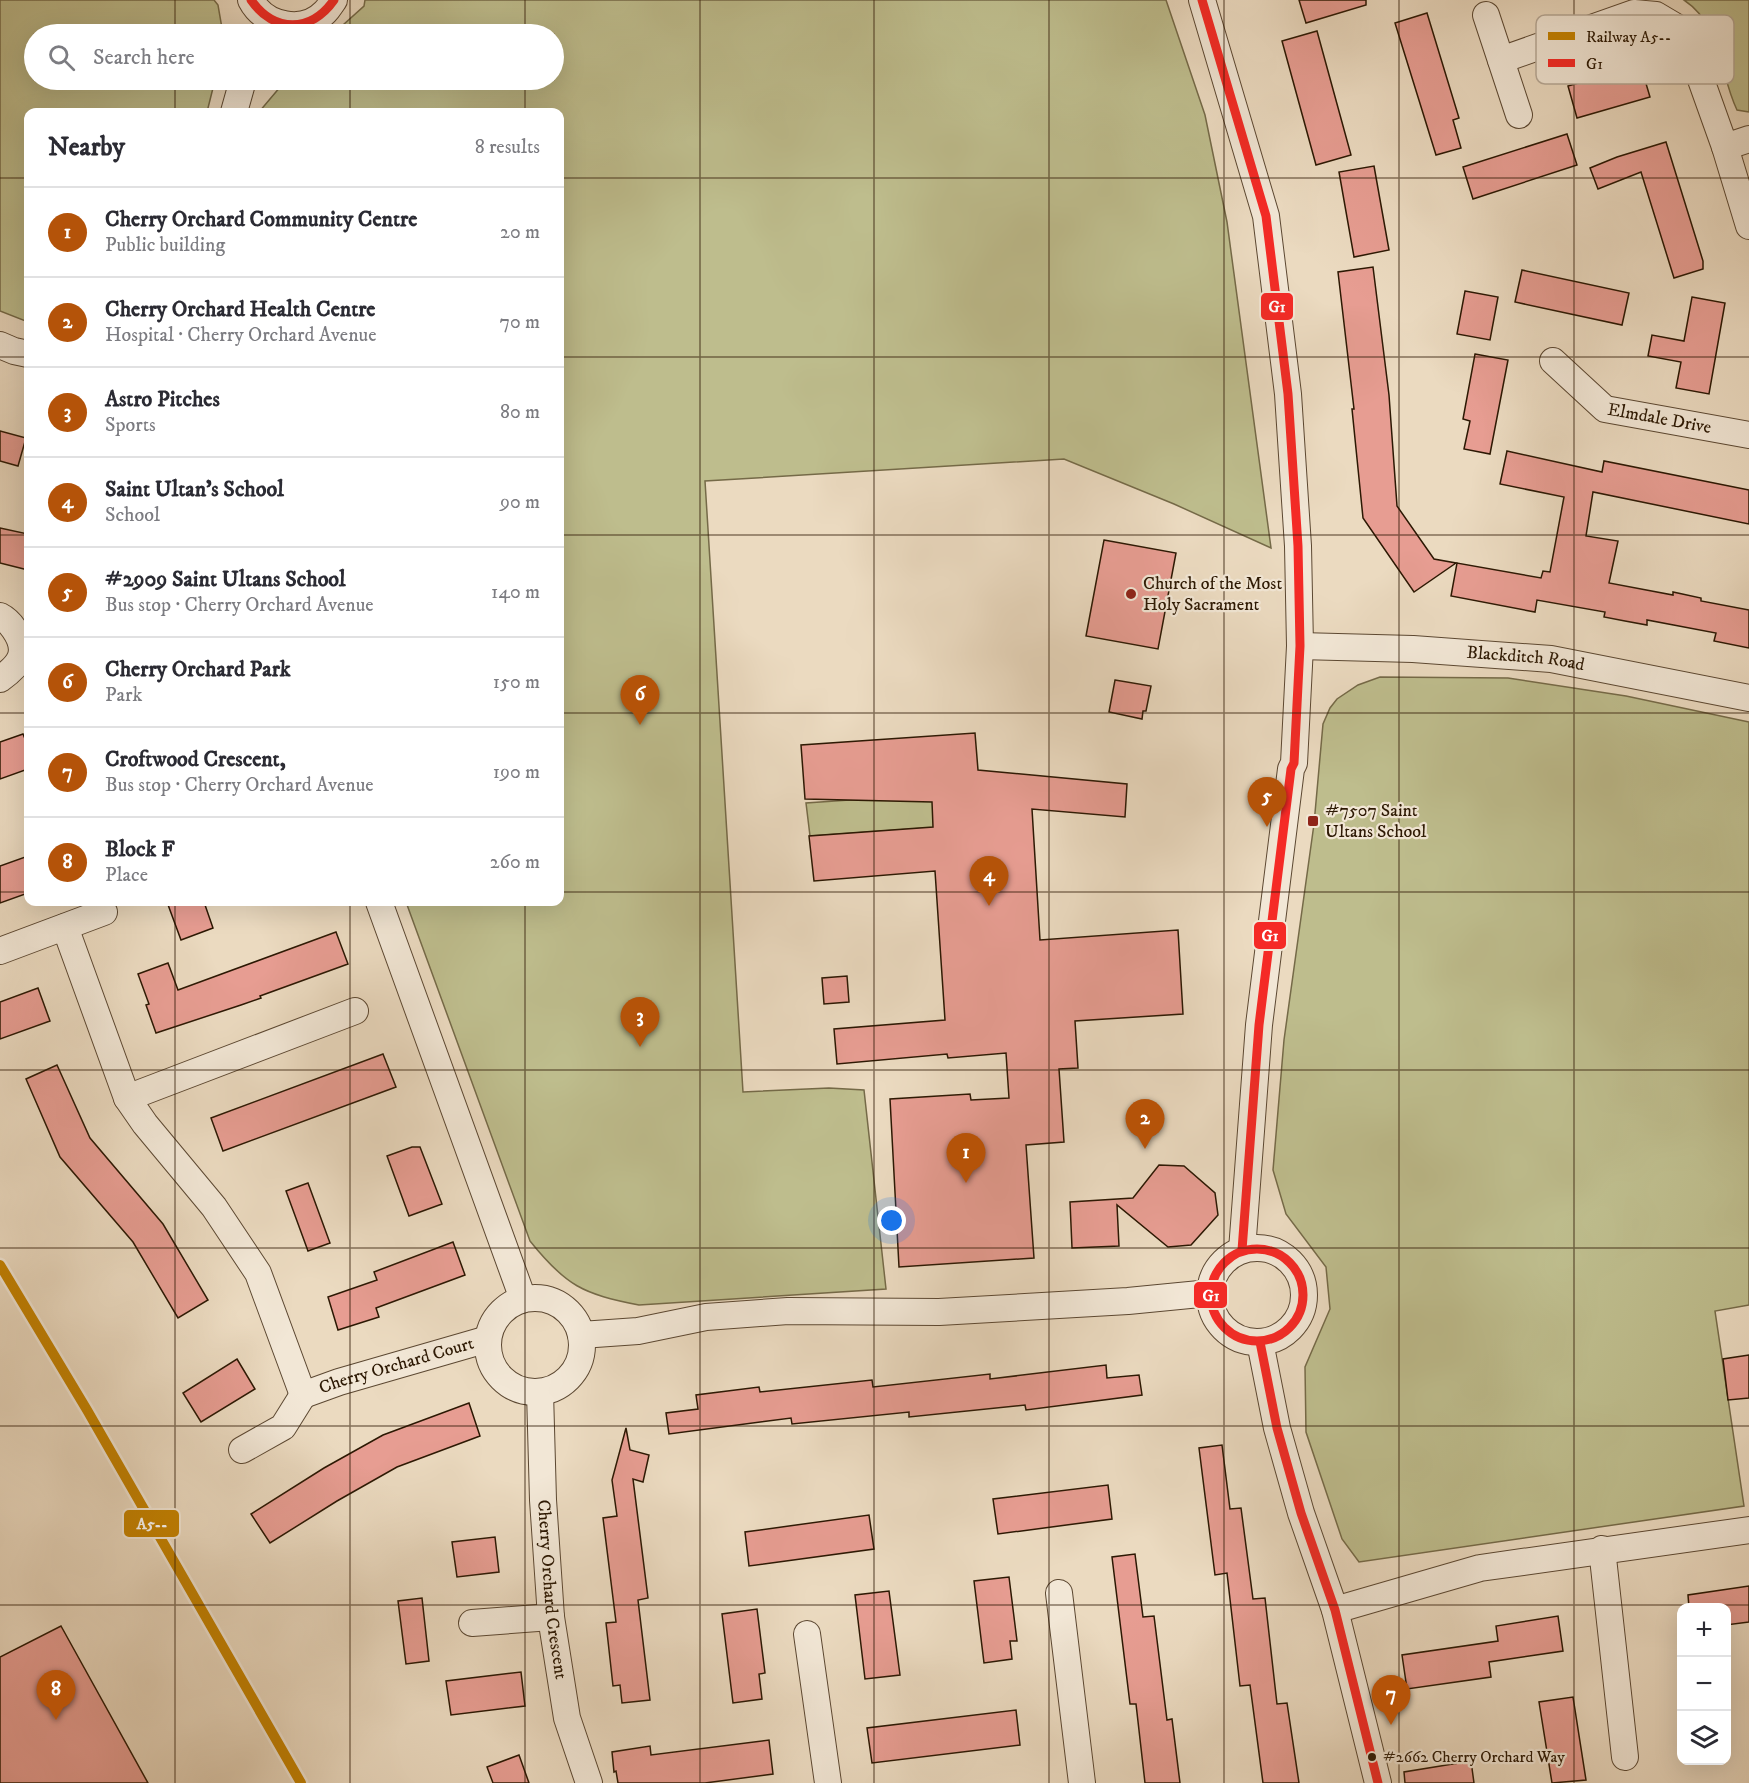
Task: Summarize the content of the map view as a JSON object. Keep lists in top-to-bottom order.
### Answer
{
  "streets": {
    "street": [
      "Elmdale Drive",
      "Blackditch Road",
      "Cherry Orchard Court",
      "Cherry Orchard Crescent"
    ]
  },
  "crossings": [
    ["Cherry Orchard Court", "Cherry Orchard Crescent"]
  ],
  "places": {
    "other": ["Church of the Most Holy Sacrament", "#2662 Cherry Orchard Way"],
    "transit": ["#7507 Saint Ultans School"]
  },
  "lines": ["transit line G1", "rail line A5--"],
  "legend": ["Railway A5--", "G1"],
  "page": {
    "search": "Search here",
    "heading": ["Nearby", "8 results"],
    "list": [
      {
        "mark": "1",
        "name": "Cherry Orchard Community Centre",
        "note": "Public building",
        "value": "20 m"
      },
      {
        "mark": "2",
        "name": "Cherry Orchard Health Centre",
        "note": "Hospital · Cherry Orchard Avenue",
        "value": "70 m"
      },
      {
        "mark": "3",
        "name": "Astro Pitches",
        "note": "Sports",
        "value": "80 m"
      },
      {
        "mark": "4",
        "name": "Saint Ultan’s School",
        "note": "School",
        "value": "90 m"
      },
      {
        "mark": "5",
        "name": "#2909 Saint Ultans School",
        "note": "Bus stop · Cherry Orchard Avenue",
        "value": "140 m"
      },
      {
        "mark": "6",
        "name": "Cherry Orchard Park",
        "note": "Park",
        "value": "150 m"
      },
      {
        "mark": "7",
        "name": "Croftwood Crescent,",
        "note": "Bus stop · Cherry Orchard Avenue",
        "value": "190 m"
      },
      {
        "mark": "8",
        "name": "Block F",
        "note": "Place",
        "value": "260 m"
      }
    ],
    "pins": [
      "6",
      "5",
      "4",
      "3",
      "2",
      "1",
      "8",
      "7"
    ],
    "map_buttons": ["+", "−"]
  }
}
